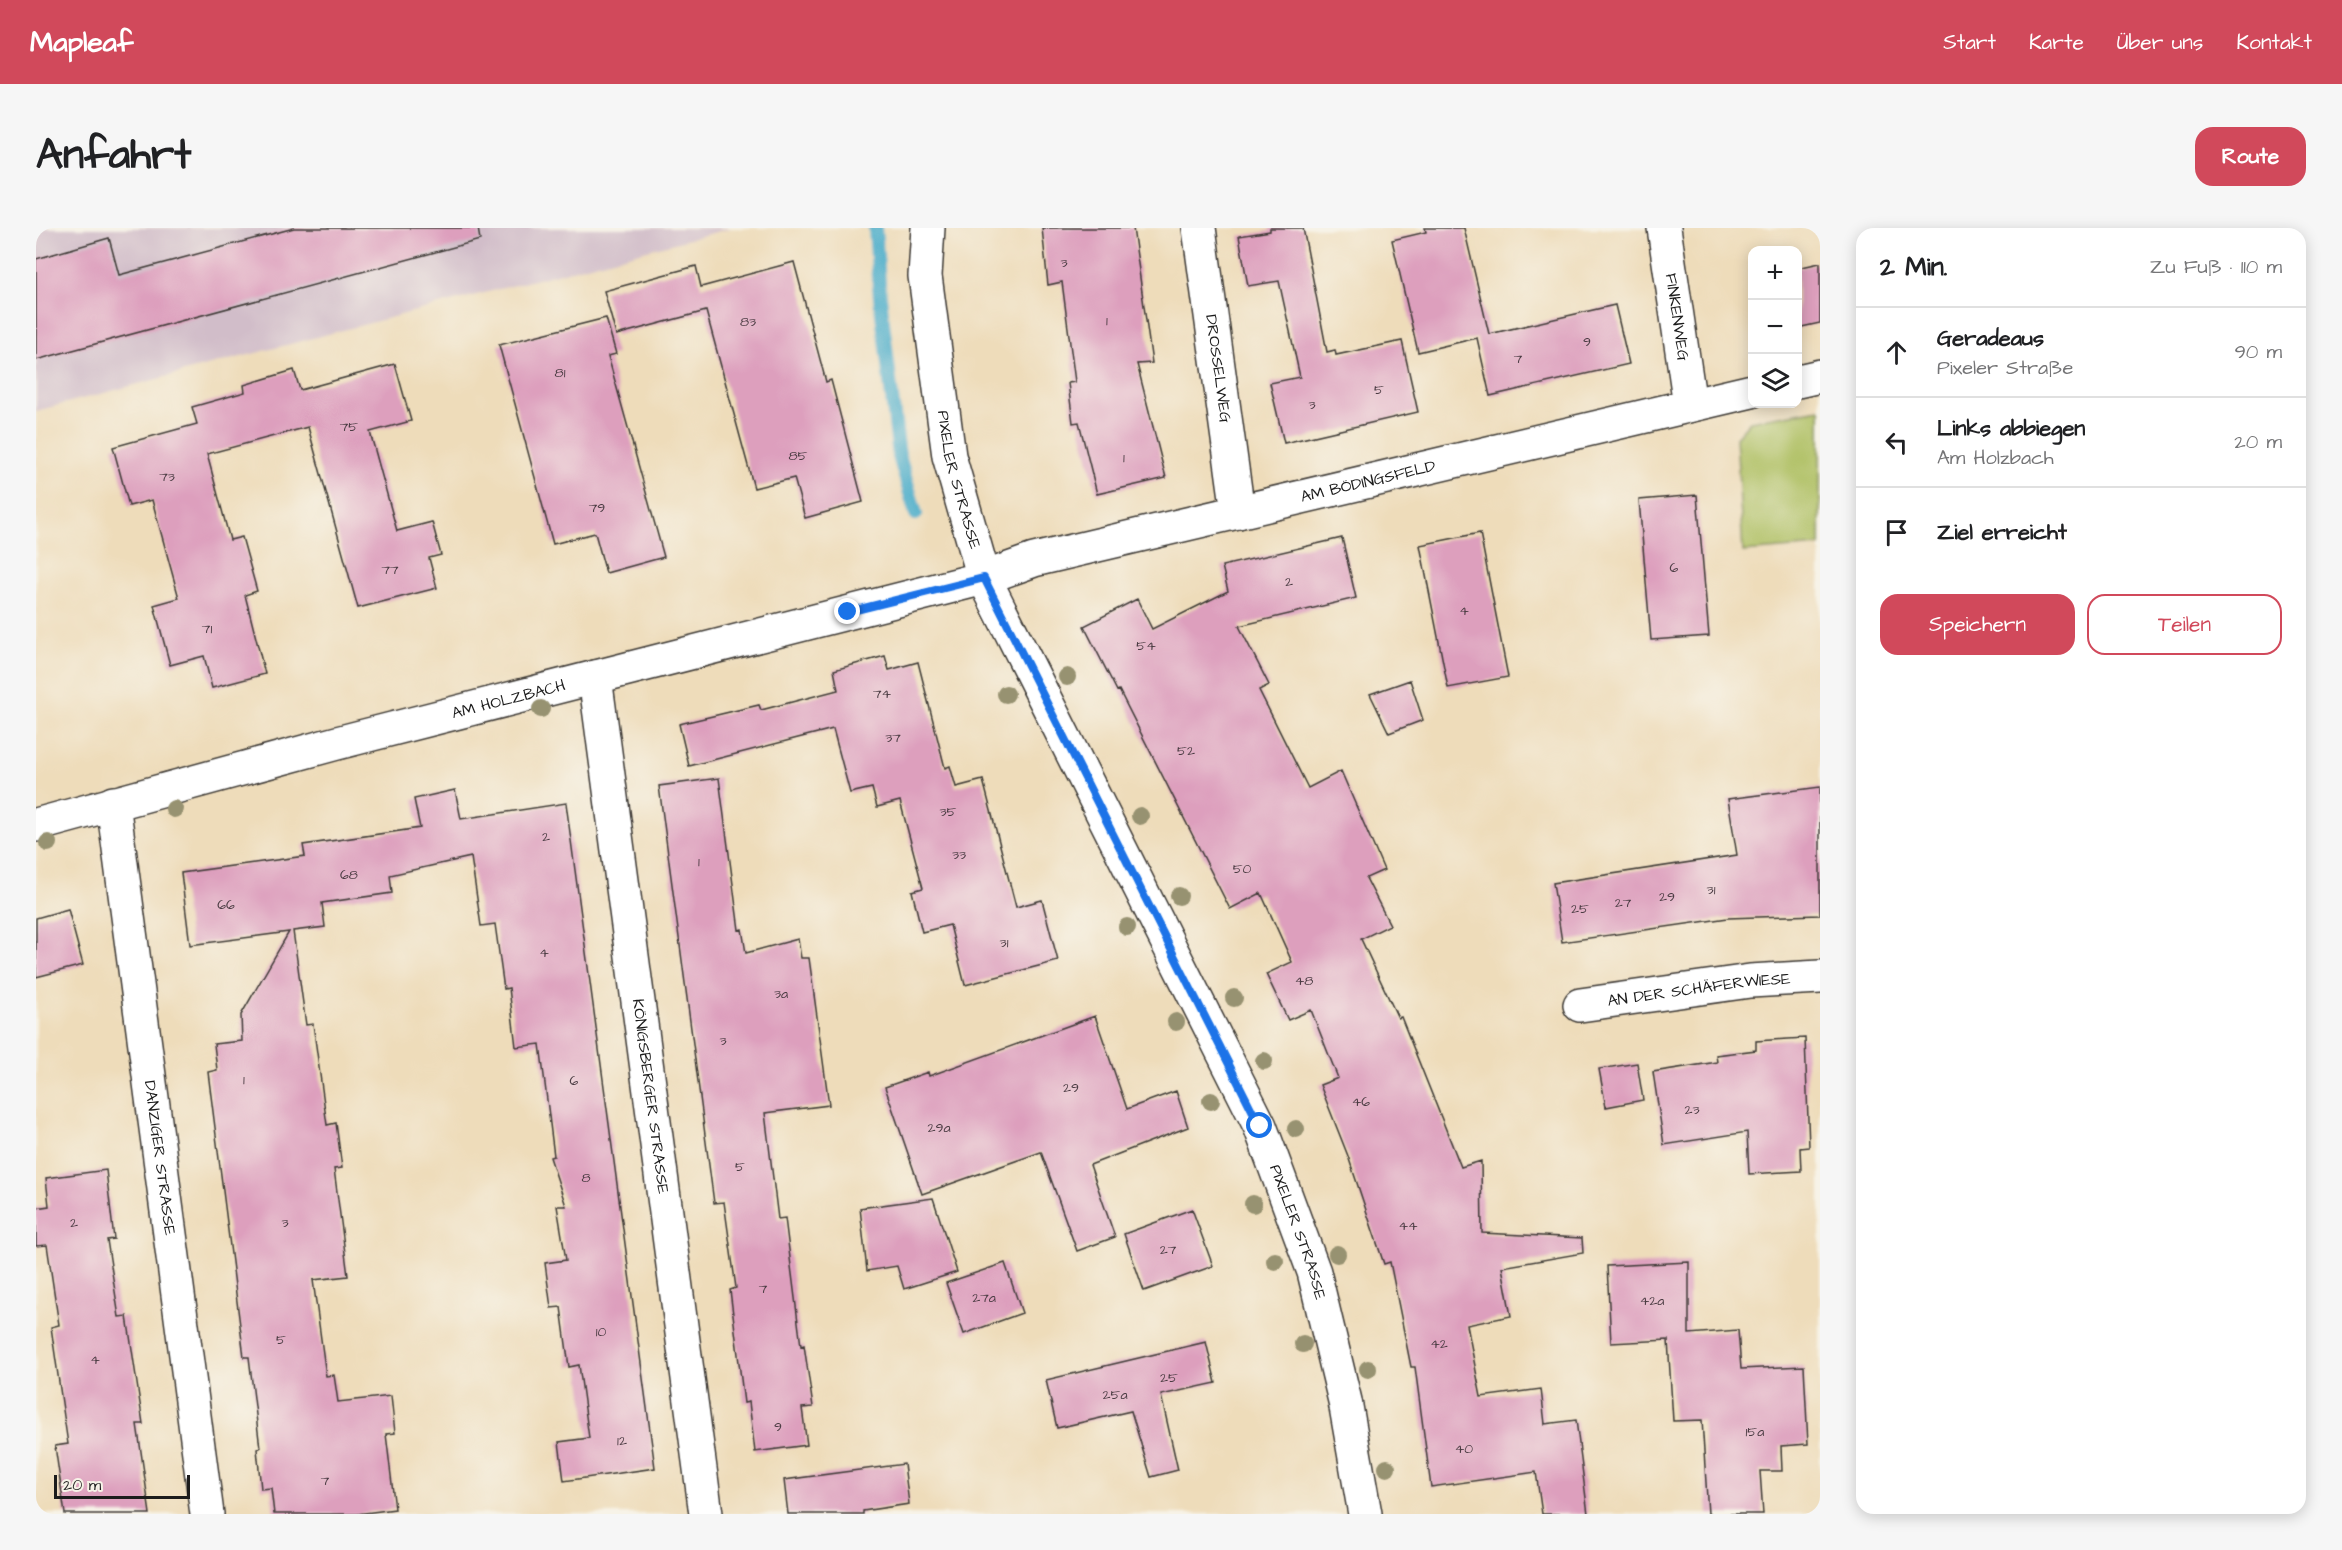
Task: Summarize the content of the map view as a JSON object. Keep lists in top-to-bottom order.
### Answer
{
  "streets": {
    "street": [
      "FINKENWEG",
      "DROSSELWEG",
      "PIXELER STRASSE",
      "AM BÖDINGSFELD",
      "AM HOLZBACH",
      "AN DER SCHÄFERWIESE",
      "KÖNIGSBERGER STRASSE",
      "DANZIGER STRASSE"
    ]
  },
  "crossings": [
    ["FINKENWEG", "AM BÖDINGSFELD"],
    ["DROSSELWEG", "AM BÖDINGSFELD"],
    ["PIXELER STRASSE", "AM BÖDINGSFELD"],
    ["PIXELER STRASSE", "AM HOLZBACH"],
    ["AM BÖDINGSFELD", "AM HOLZBACH"],
    ["AM HOLZBACH", "KÖNIGSBERGER STRASSE"],
    ["AM HOLZBACH", "DANZIGER STRASSE"]
  ],
  "house_numbers": [
    "3",
    "1",
    "83",
    "9",
    "7",
    "81",
    "5",
    "3",
    "75",
    "85",
    "1",
    "73",
    "79",
    "6",
    "77",
    "2",
    "4",
    "71",
    "54",
    "74",
    "37",
    "52",
    "35",
    "2",
    "33",
    "1",
    "50",
    "68",
    "31",
    "29",
    "27",
    "66",
    "25",
    "31",
    "4",
    "48",
    "3a",
    "3",
    "1",
    "6",
    "29",
    "46",
    "23",
    "29a",
    "5",
    "8",
    "2",
    "3",
    "44",
    "27",
    "7",
    "27a",
    "42a",
    "10",
    "5",
    "42",
    "4",
    "25",
    "25a",
    "9",
    "15a",
    "12",
    "40",
    "7"
  ],
  "scale_bar": "20 m",
  "page": {
    "header": "Mapleaf",
    "nav": [
      "Start",
      "Karte",
      "Über uns",
      "Kontakt"
    ],
    "title": "Anfahrt",
    "buttons": [
      "Route",
      ["Speichern", "Teilen"]
    ],
    "heading": ["2 Min.", "Zu Fuß · 110 m"],
    "map_buttons": ["+", "−"],
    "list": [
      ["Geradeaus", "Pixeler Straße", "90 m"],
      ["Links abbiegen", "Am Holzbach", "20 m"],
      "Ziel erreicht"
    ],
    "scale": "20 m"
  }
}
